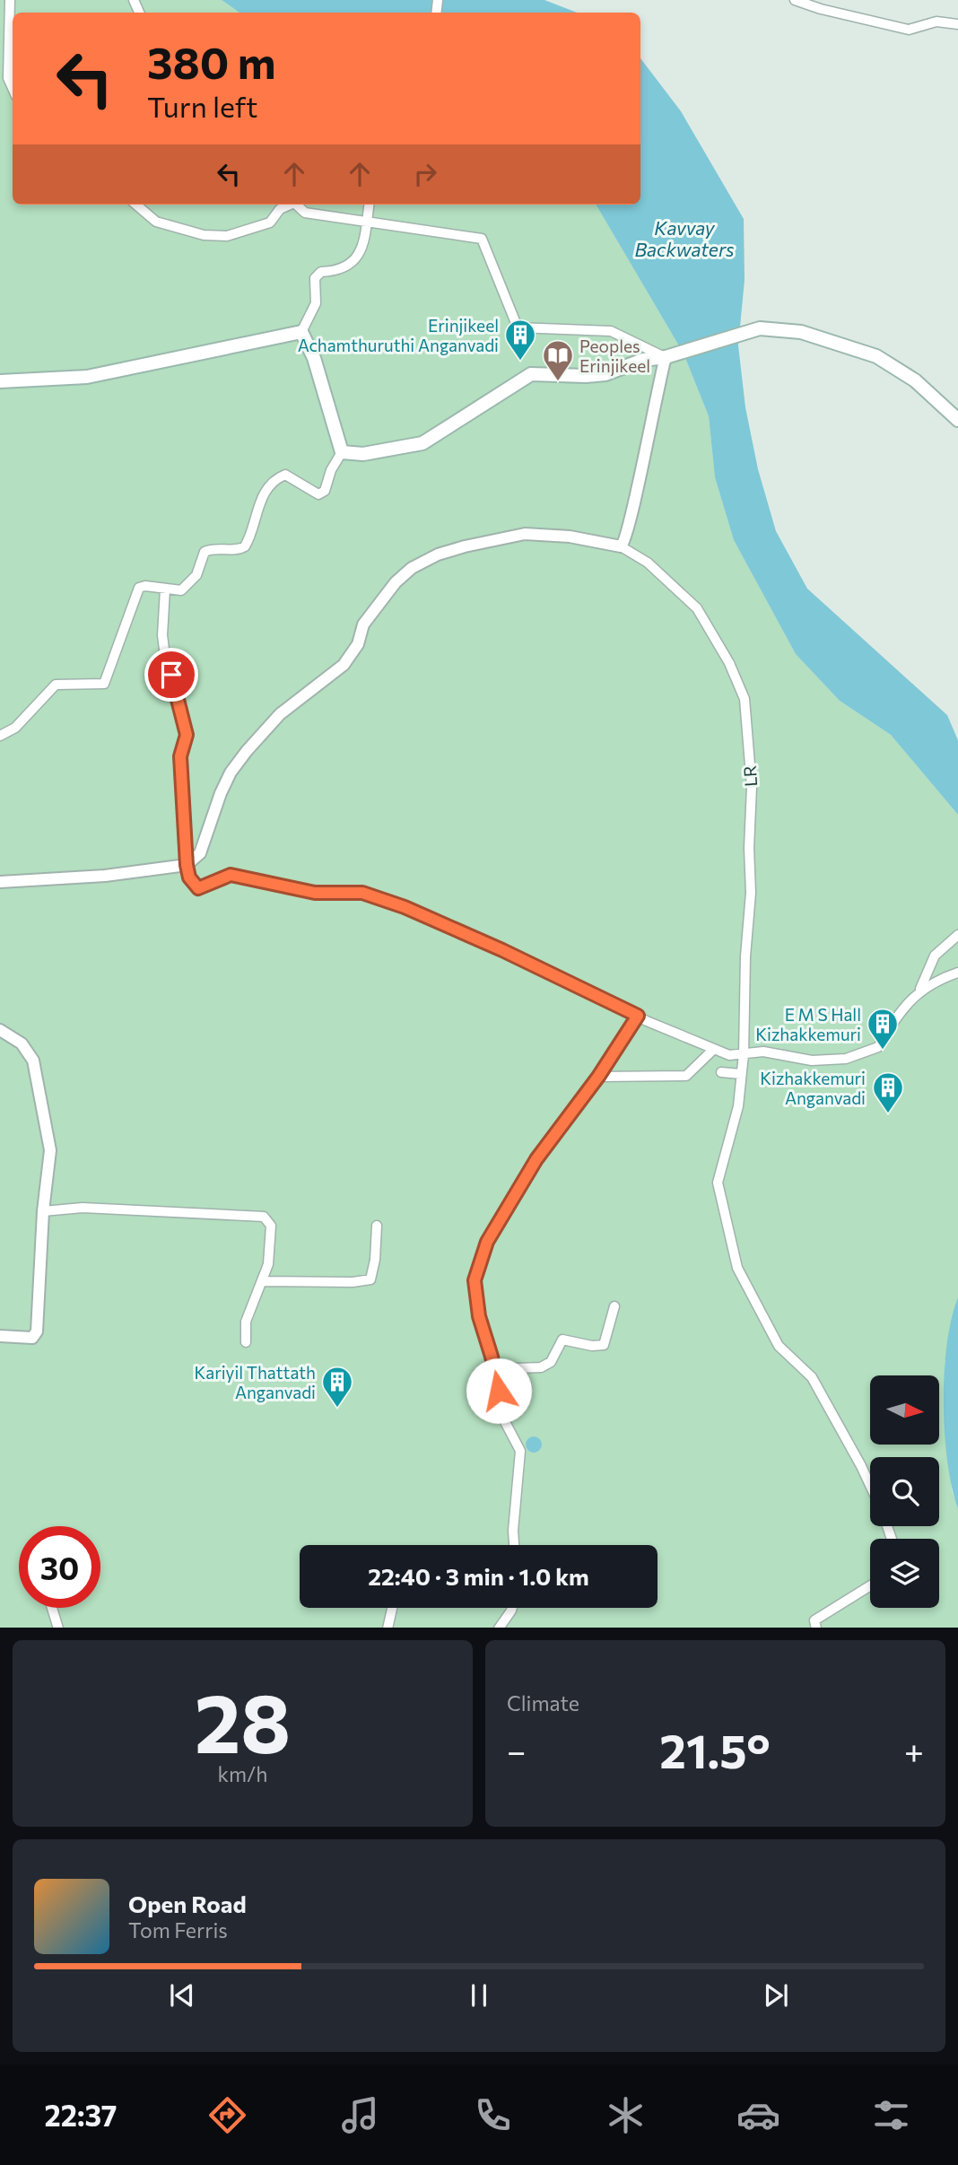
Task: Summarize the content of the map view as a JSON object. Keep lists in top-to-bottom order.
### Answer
{
  "streets": {
    "street": ["LR"]
  },
  "water": ["Kavvay Backwaters"],
  "places": {
    "building": [
      "Erinjikeel Achamthuruthi Anganvadi",
      "E M S Hall Kizhakkemuri",
      "Kizhakkemuri Anganvadi",
      "Kariyil Thattath Anganvadi"
    ],
    "library": ["Peoples Erinjikeel"]
  },
  "north": "right",
  "page": {
    "turn": ["380 m", "Turn left"],
    "limit": "30",
    "trip": "22:40 · 3 min · 1.0 km",
    "tile": [
      ["28", "km/h"],
      "Climate"
    ],
    "heat": ["−", "21.5°", "+"],
    "song": ["Open Road", "Tom Ferris"],
    "tabs": "22:37"
  }
}
